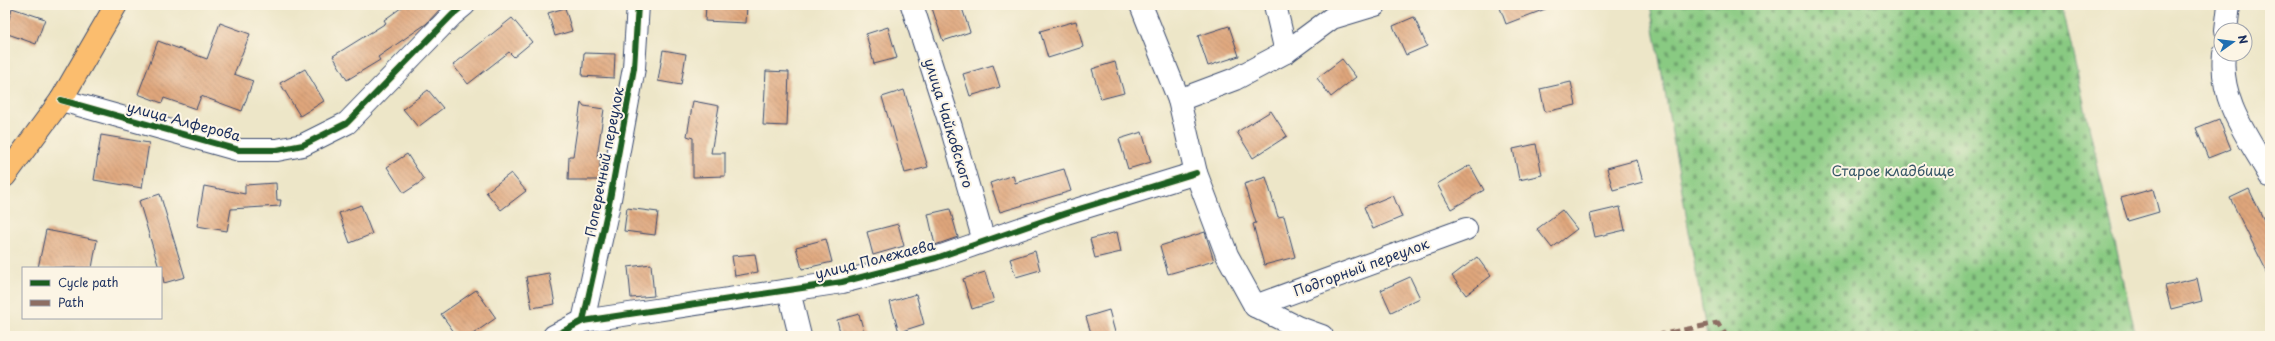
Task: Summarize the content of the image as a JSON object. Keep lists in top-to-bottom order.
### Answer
{
  "streets": {
    "street": [
      "улица Алферова",
      "улица Чайковского",
      "Поперечный переулок",
      "улица Полежаева",
      "Подгорный переулок"
    ]
  },
  "crossings": [
    ["улица Чайковского", "улица Полежаева"],
    ["Поперечный переулок", "улица Полежаева"]
  ],
  "parks": ["Старое кладбище"],
  "legend": ["Cycle path", "Path"],
  "north": "right"
}
